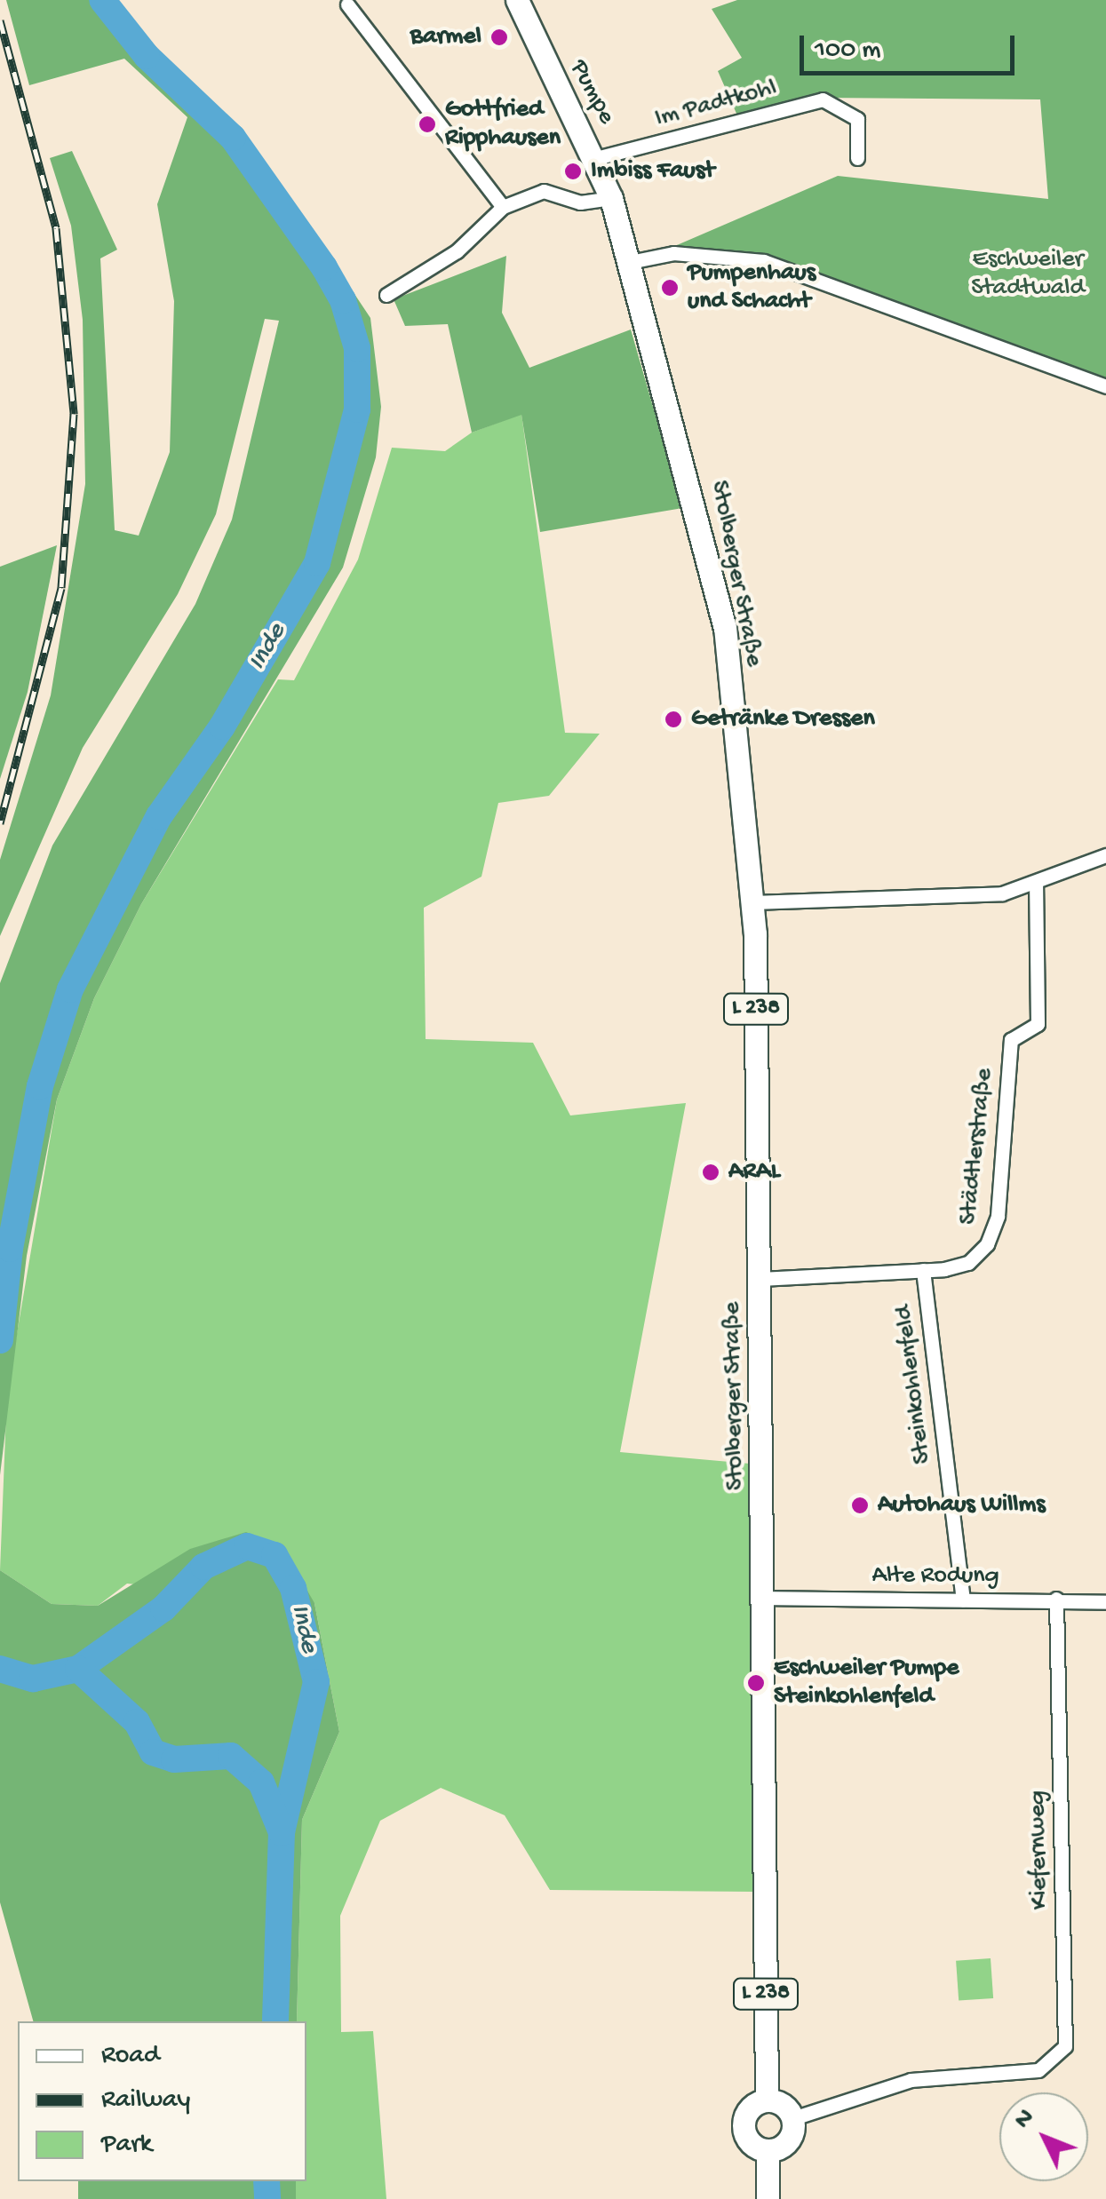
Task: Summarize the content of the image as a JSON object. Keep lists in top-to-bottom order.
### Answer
{
  "streets": {
    "main road": ["Pumpe", "Stolberger Straße", "L 238"],
    "street": [
      "Im Padtkohl",
      "Städtlerstraße",
      "Steinkohlenfeld",
      "Alte Rodung",
      "Kiefernweg"
    ]
  },
  "crossings": [
    ["Pumpe", "Im Padtkohl"],
    ["Pumpe", "Stolberger Straße"],
    ["Stolberger Straße", "Städtlerstraße"],
    ["Stolberger Straße", "Alte Rodung"],
    ["Stolberger Straße", "Kiefernweg"],
    ["Städtlerstraße", "Steinkohlenfeld"],
    ["Steinkohlenfeld", "Alte Rodung"],
    ["Alte Rodung", "Kiefernweg"]
  ],
  "water": ["Inde"],
  "parks": ["Eschweiler Stadtwald"],
  "places": [
    "Barmel",
    "Gottfried Ripphausen",
    "Imbiss Faust",
    "Pumpenhaus und Schacht",
    "Getränke Dressen",
    "ARAL",
    "Autohaus Willms",
    "Eschweiler Pumpe Steinkohlenfeld"
  ],
  "legend": ["Road", "Railway", "Park"],
  "scale_bar": "100 m",
  "north": "top left"
}
